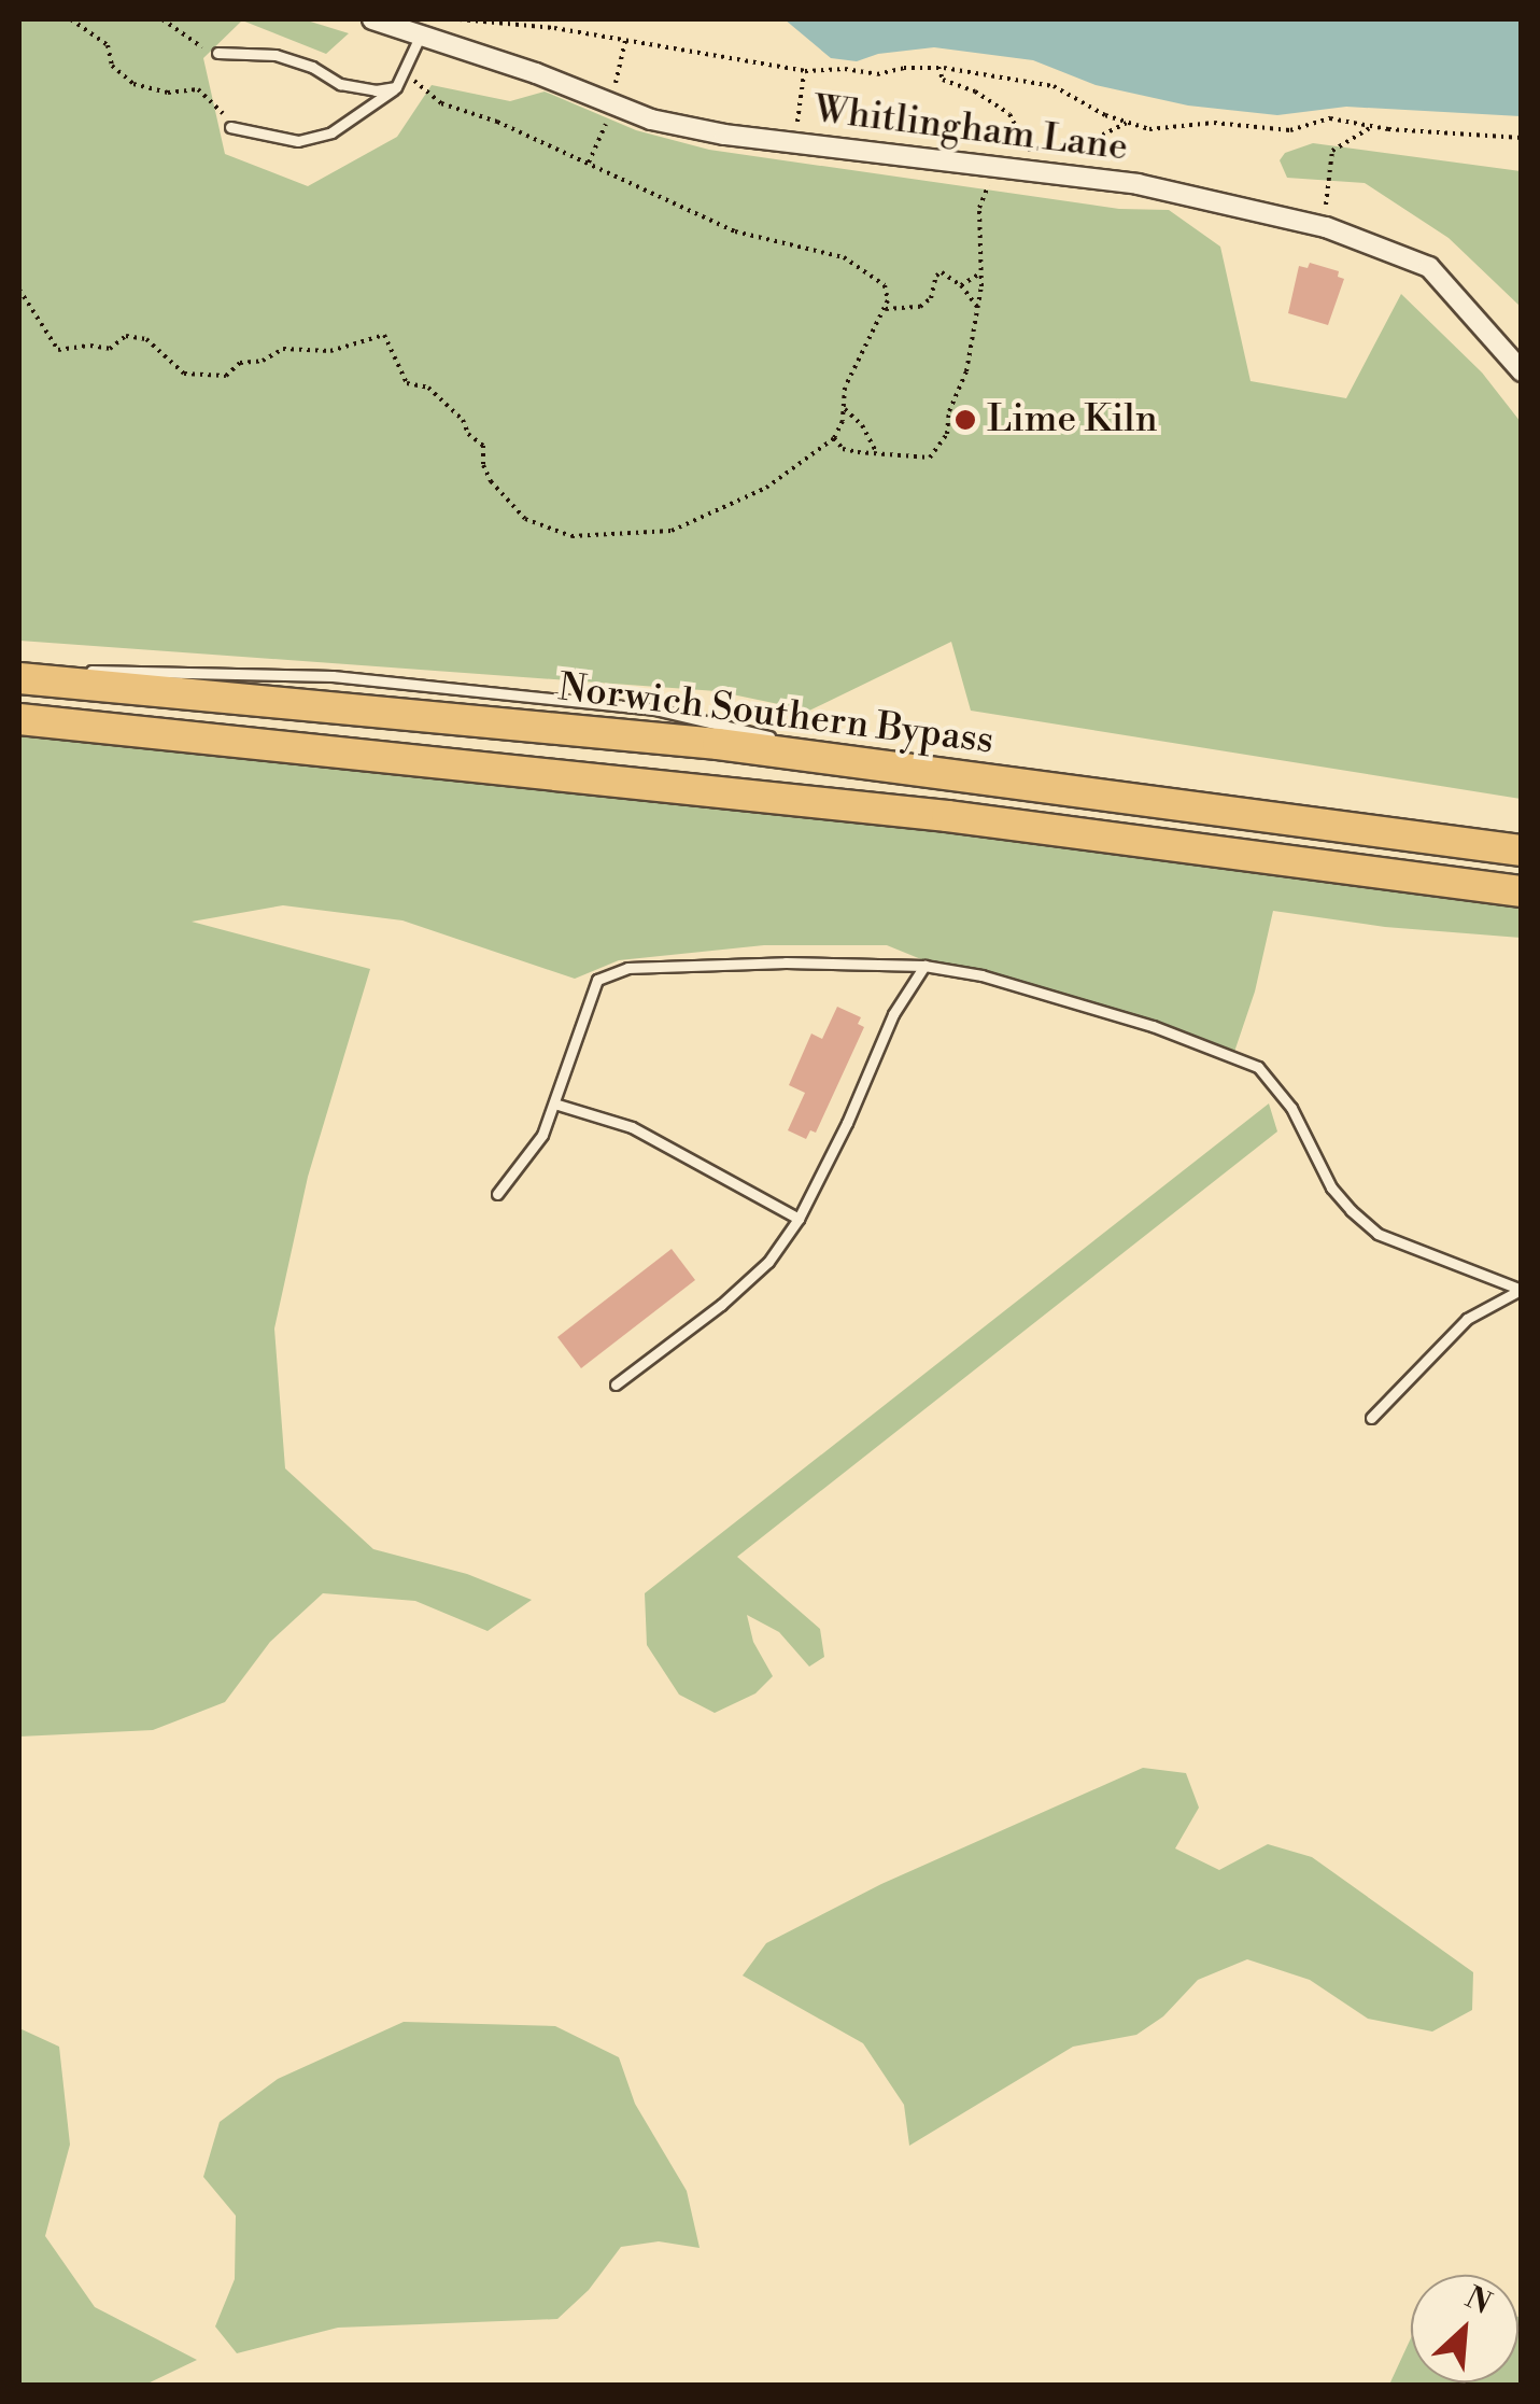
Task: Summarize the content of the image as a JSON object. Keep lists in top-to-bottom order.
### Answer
{
  "streets": {
    "highway": ["Norwich Southern Bypass"],
    "street": ["Whitlingham Lane"]
  },
  "places": ["Lime Kiln"],
  "north": "top right"
}
